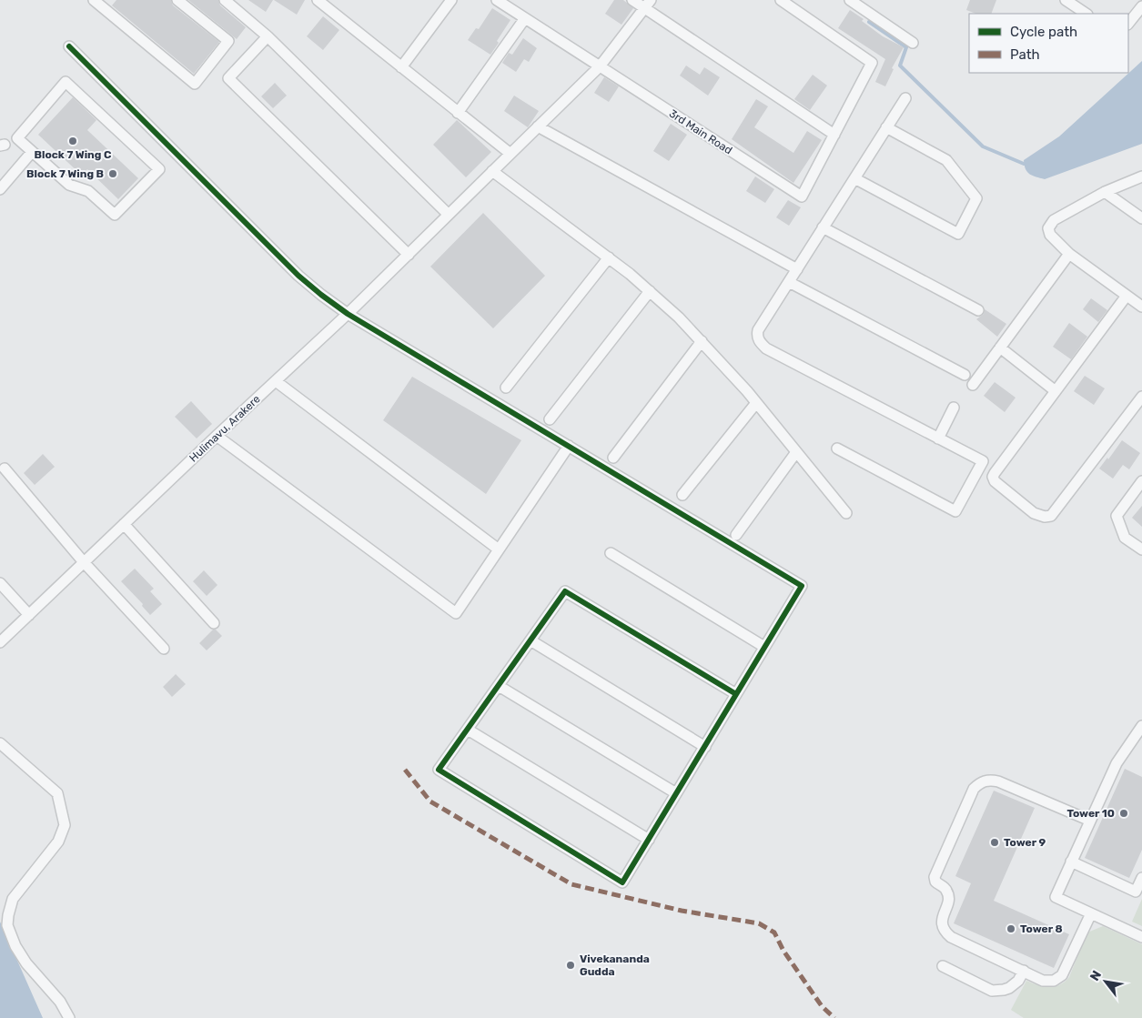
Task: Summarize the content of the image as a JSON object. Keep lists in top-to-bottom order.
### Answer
{
  "streets": {
    "street": ["3rd Main Road", "Hulimavu, Arakere"]
  },
  "crossings": [
    ["3rd Main Road", "Hulimavu, Arakere"]
  ],
  "places": [
    "Block 7 Wing C",
    "Block 7 Wing B",
    "Tower 10",
    "Tower 9",
    "Tower 8",
    "Vivekananda Gudda"
  ],
  "legend": ["Cycle path", "Path"],
  "north": "top left"
}
